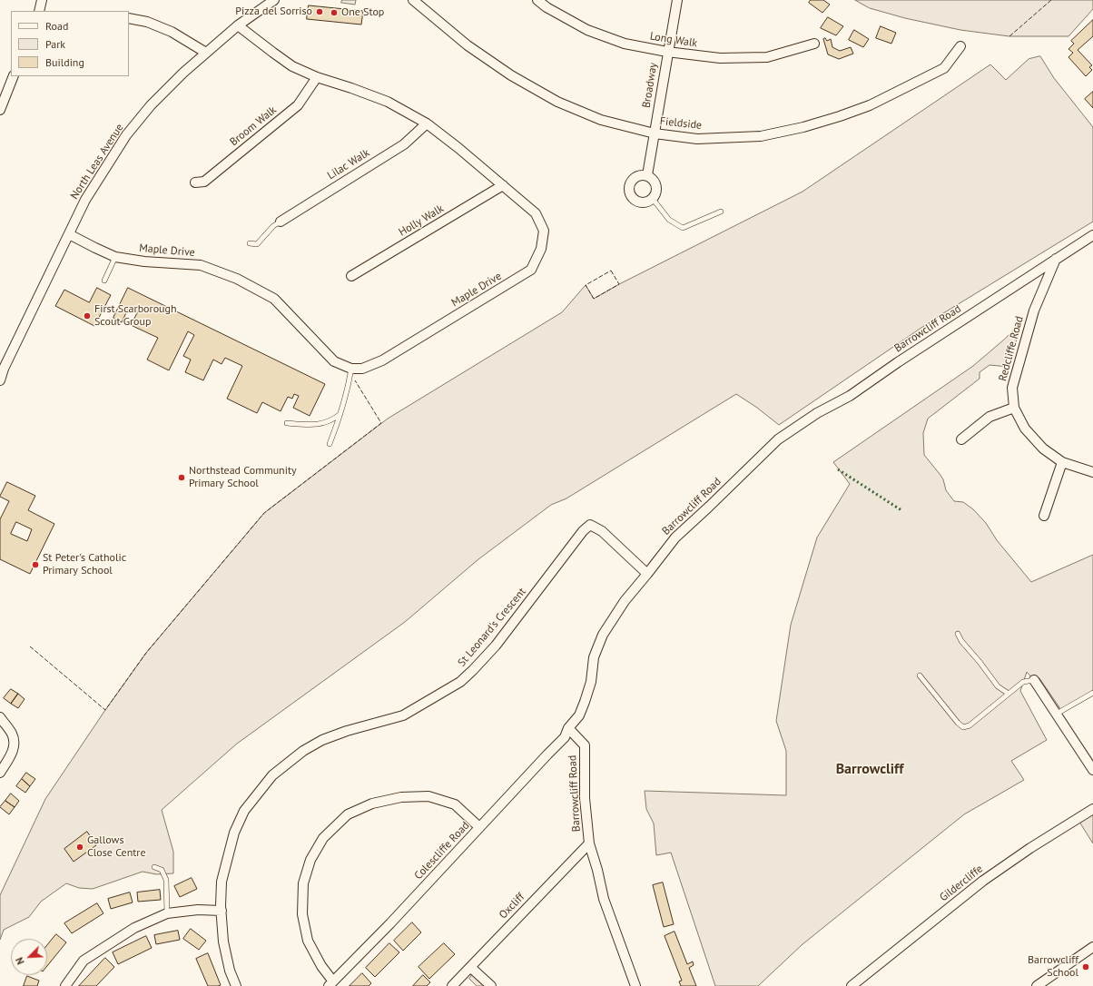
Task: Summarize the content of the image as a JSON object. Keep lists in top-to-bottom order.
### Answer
{
  "streets": {
    "street": [
      "Long Walk",
      "Broadway",
      "Fieldside",
      "Broom Walk",
      "North Leas Avenue",
      "Lilac Walk",
      "Holly Walk",
      "Maple Drive",
      "Barrowcliff Road",
      "Redcliffe Road",
      "St Leonard's Crescent",
      "Colescliffe Road",
      "Gildercliffe",
      "Oxcliff"
    ]
  },
  "crossings": [
    ["Long Walk", "Broadway"],
    ["Broadway", "Fieldside"],
    ["Broom Walk", "Maple Drive"],
    ["North Leas Avenue", "Maple Drive"],
    ["Lilac Walk", "Maple Drive"],
    ["Holly Walk", "Maple Drive"],
    ["Barrowcliff Road", "Redcliffe Road"],
    ["Barrowcliff Road", "St Leonard's Crescent"],
    ["Barrowcliff Road", "Colescliffe Road"],
    ["Barrowcliff Road", "Oxcliff"]
  ],
  "districts": ["Barrowcliff"],
  "places": [
    "Pizza del Sorriso",
    "One Stop",
    "First Scarborough Scout Group",
    "Northstead Community Primary School",
    "St Peter's Catholic Primary School",
    "Gallows Close Centre",
    "Barrowcliff School"
  ],
  "legend": ["Road", "Park", "Building"],
  "north": "bottom left"
}
